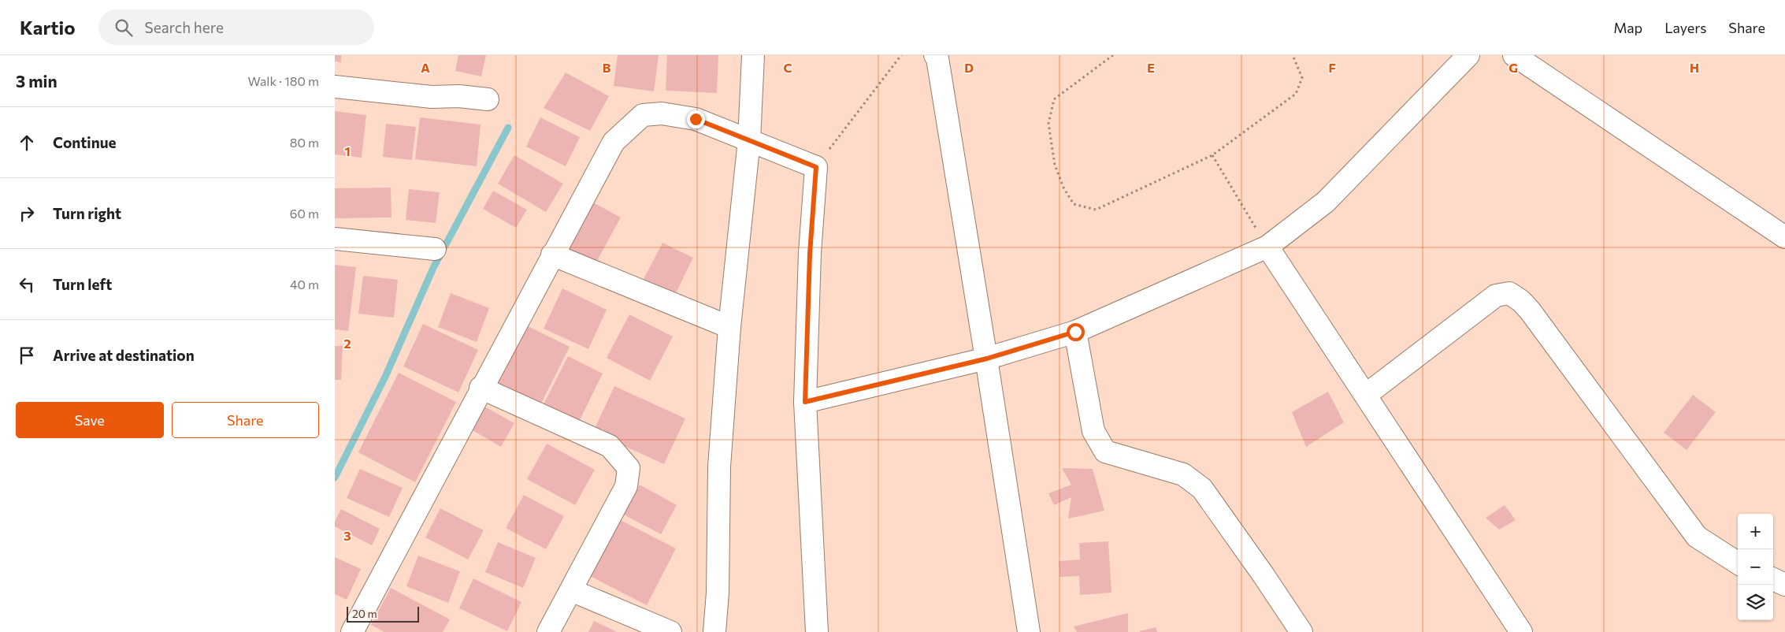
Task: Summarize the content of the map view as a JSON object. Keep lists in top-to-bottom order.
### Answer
{
  "scale_bar": "20 m",
  "page": {
    "header": "Kartio",
    "search": "Search here",
    "nav": ["Map", "Layers", "Share"],
    "heading": ["3 min", "Walk · 180 m"],
    "list": [
      ["Continue", "80 m"],
      ["Turn right", "60 m"],
      ["Turn left", "40 m"],
      "Arrive at destination"
    ],
    "buttons": ["Save", "Share"],
    "map_buttons": ["+", "−"],
    "scale": "20 m"
  },
  "grid": {
    "columns": [
      "A",
      "B",
      "C",
      "D",
      "E",
      "F",
      "G",
      "H"
    ],
    "rows": ["1", "2", "3"]
  }
}
